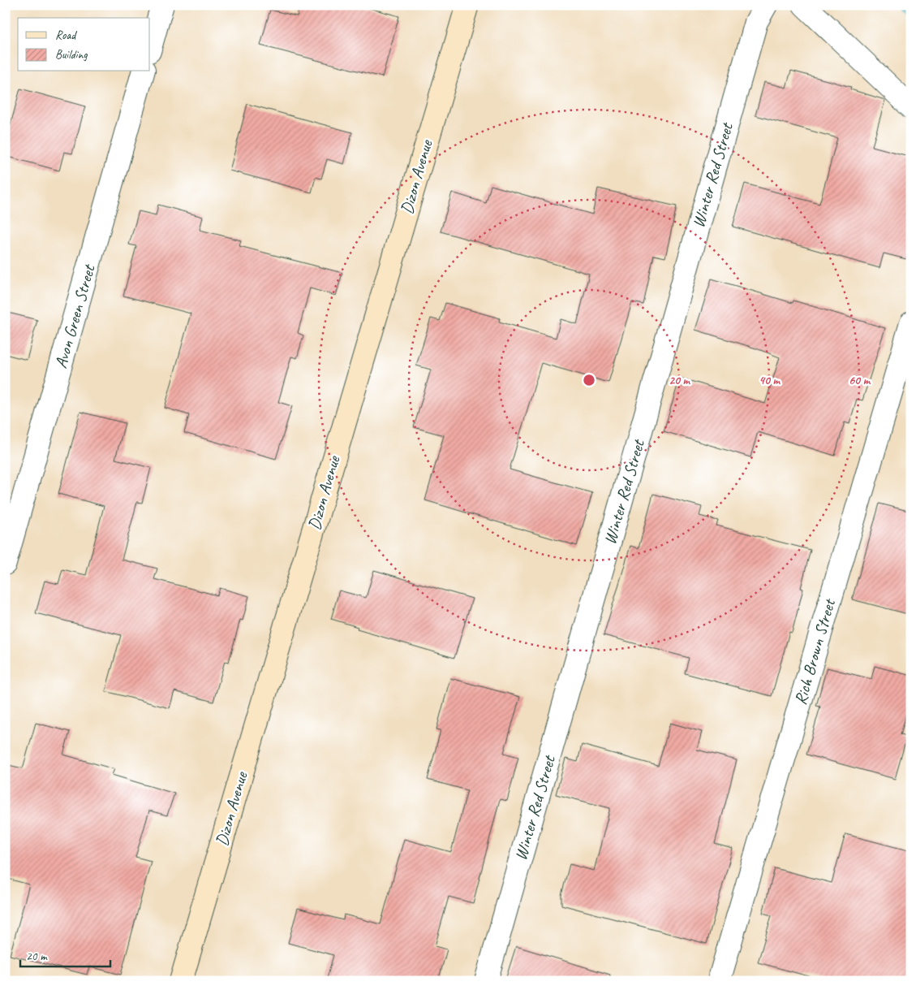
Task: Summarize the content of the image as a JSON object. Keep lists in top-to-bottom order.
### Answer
{
  "streets": {
    "street": [
      "Winter Red Street",
      "Dizon Avenue",
      "Avon Green Street",
      "Rich Brown Street"
    ]
  },
  "legend": ["Road", "Building"],
  "scale_bar": "20 m",
  "rings": ["20 m", "40 m", "60 m"]
}
